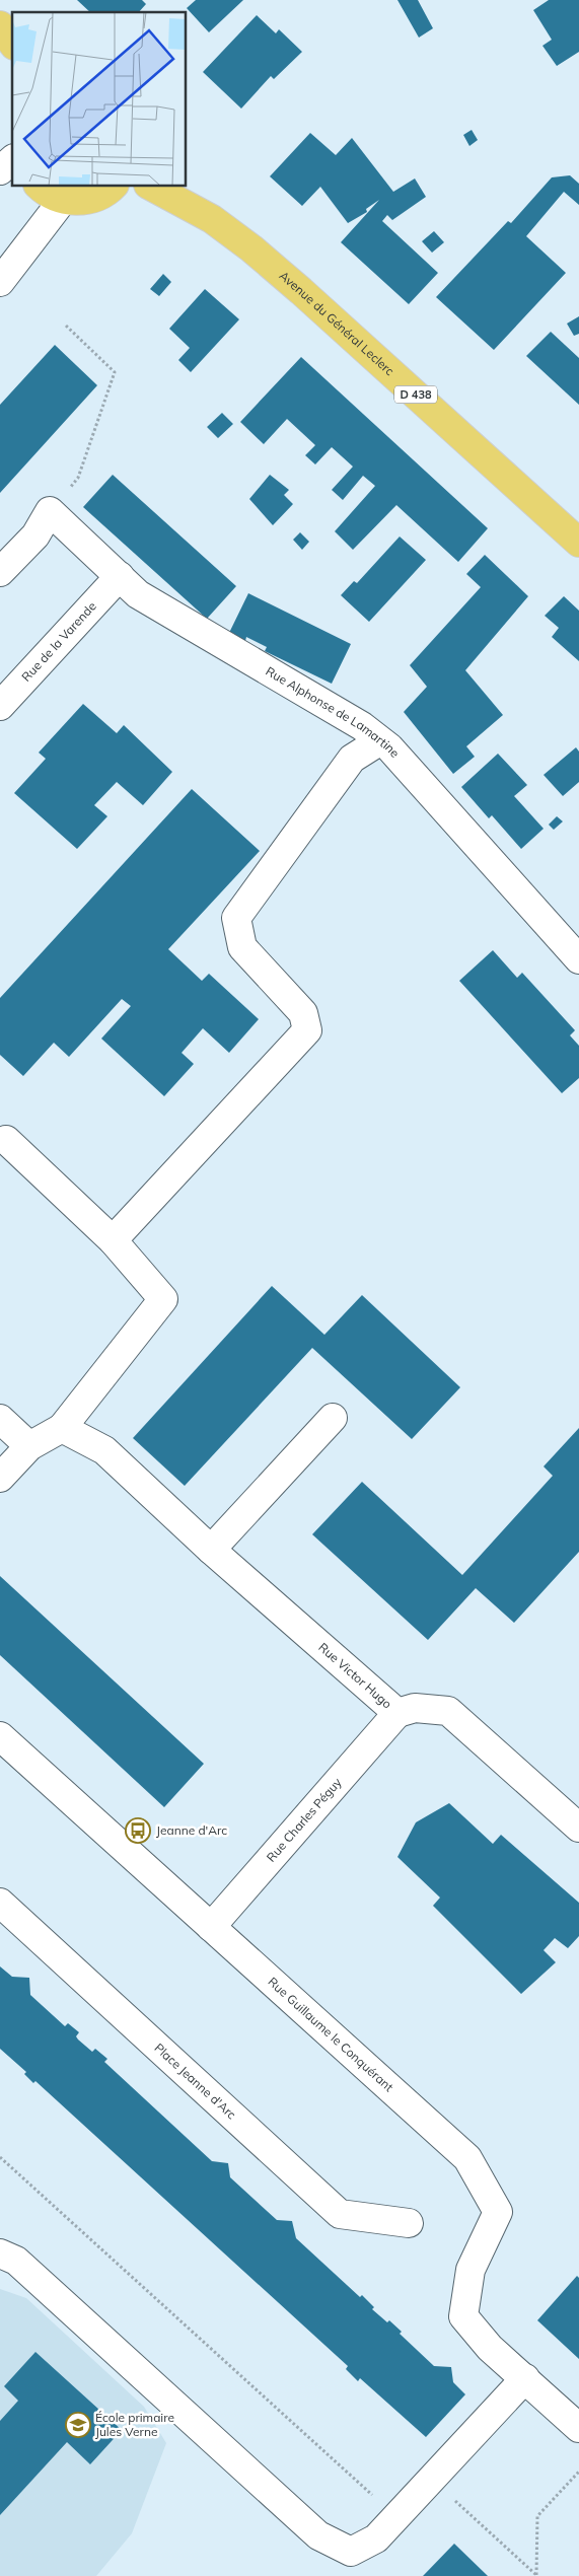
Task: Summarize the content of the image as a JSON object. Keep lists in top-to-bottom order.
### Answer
{
  "streets": {
    "main road": ["Avenue du Général Leclerc", "D 438"],
    "street": [
      "Rue de la Varende",
      "Rue Alphonse de Lamartine",
      "Rue Victor Hugo",
      "Rue Charles Péguy",
      "Rue Guillaume le Conquérant",
      "Place Jeanne d'Arc"
    ]
  },
  "crossings": [
    ["Rue de la Varende", "Rue Alphonse de Lamartine"],
    ["Rue Victor Hugo", "Rue Charles Péguy"],
    ["Rue Charles Péguy", "Rue Guillaume le Conquérant"]
  ],
  "places": {
    "bus stop": ["Jeanne d'Arc"],
    "school or university": ["École primaire Jules Verne"]
  }
}
